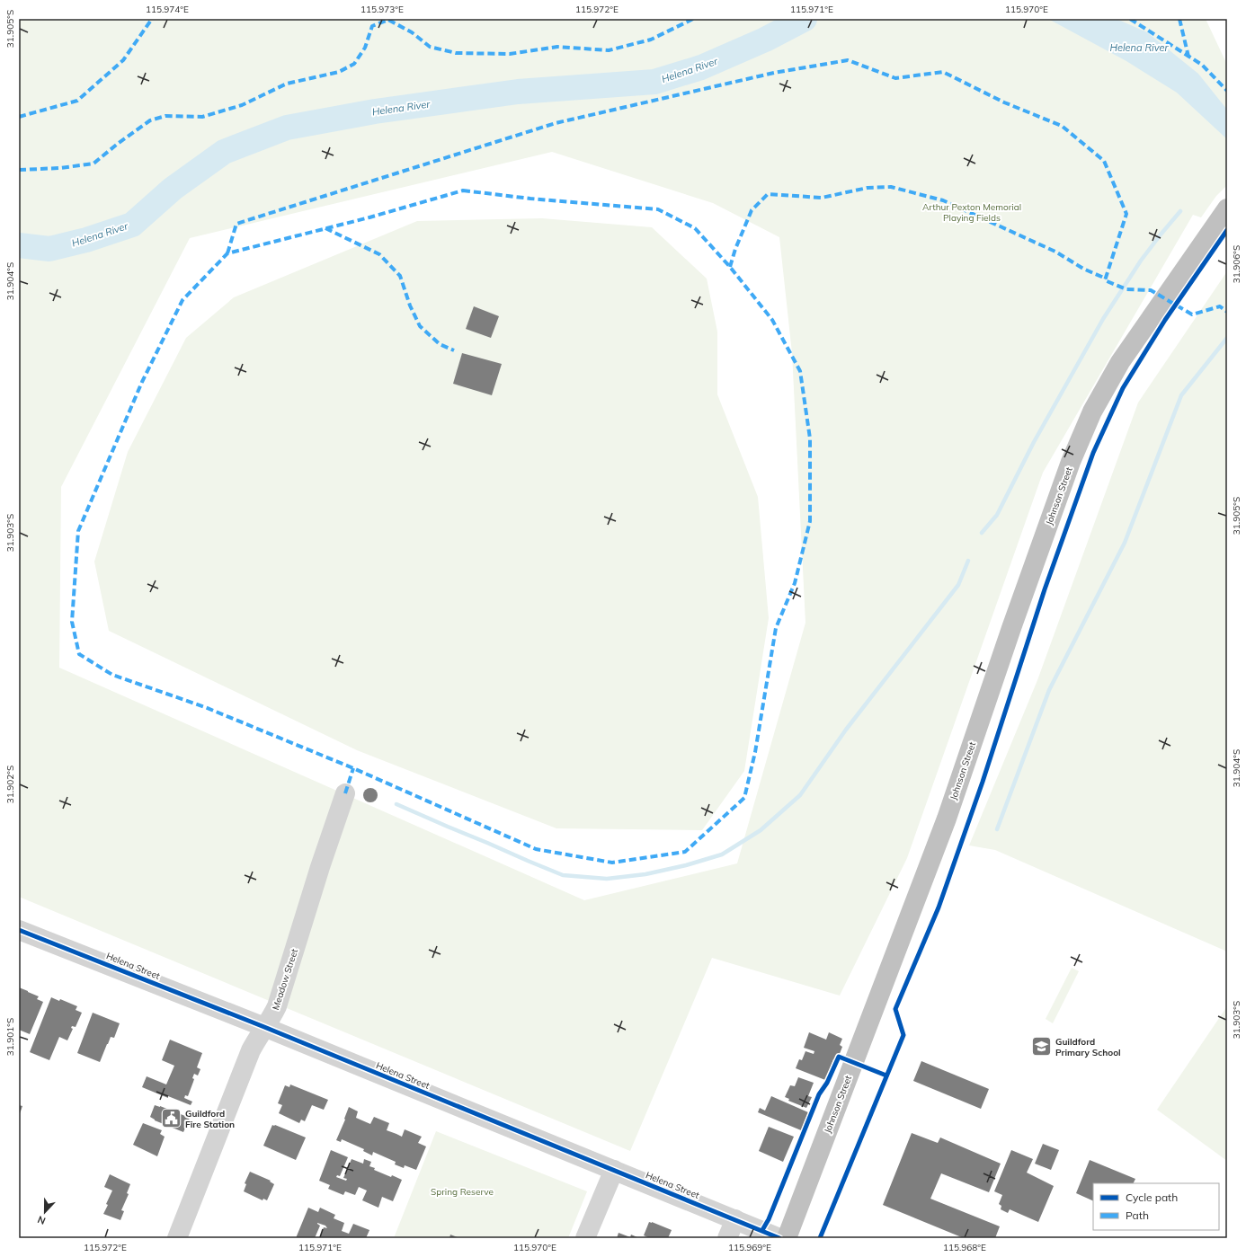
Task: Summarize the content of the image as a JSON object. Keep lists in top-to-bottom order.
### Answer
{
  "streets": {
    "highway": ["Johnson Street"],
    "street": ["Helena Street", "Meadow Street"]
  },
  "crossings": [
    ["Helena Street", "Meadow Street"]
  ],
  "water": ["Helena River"],
  "parks": ["Arthur Pexton Memorial Playing Fields", "Spring Reserve"],
  "places": {
    "school or university": ["Guildford Primary School"],
    "public building": ["Guildford Fire Station"]
  },
  "legend": ["Cycle path", "Path"],
  "north": "bottom",
  "coordinates": [
    "115.974°E",
    "115.973°E",
    "115.972°E",
    "115.971°E",
    "115.970°E",
    "31.905°S",
    "31.906°S",
    "31.904°S",
    "31.903°S",
    "31.902°S",
    "31.901°S",
    "115.969°E",
    "115.968°E"
  ]
}
